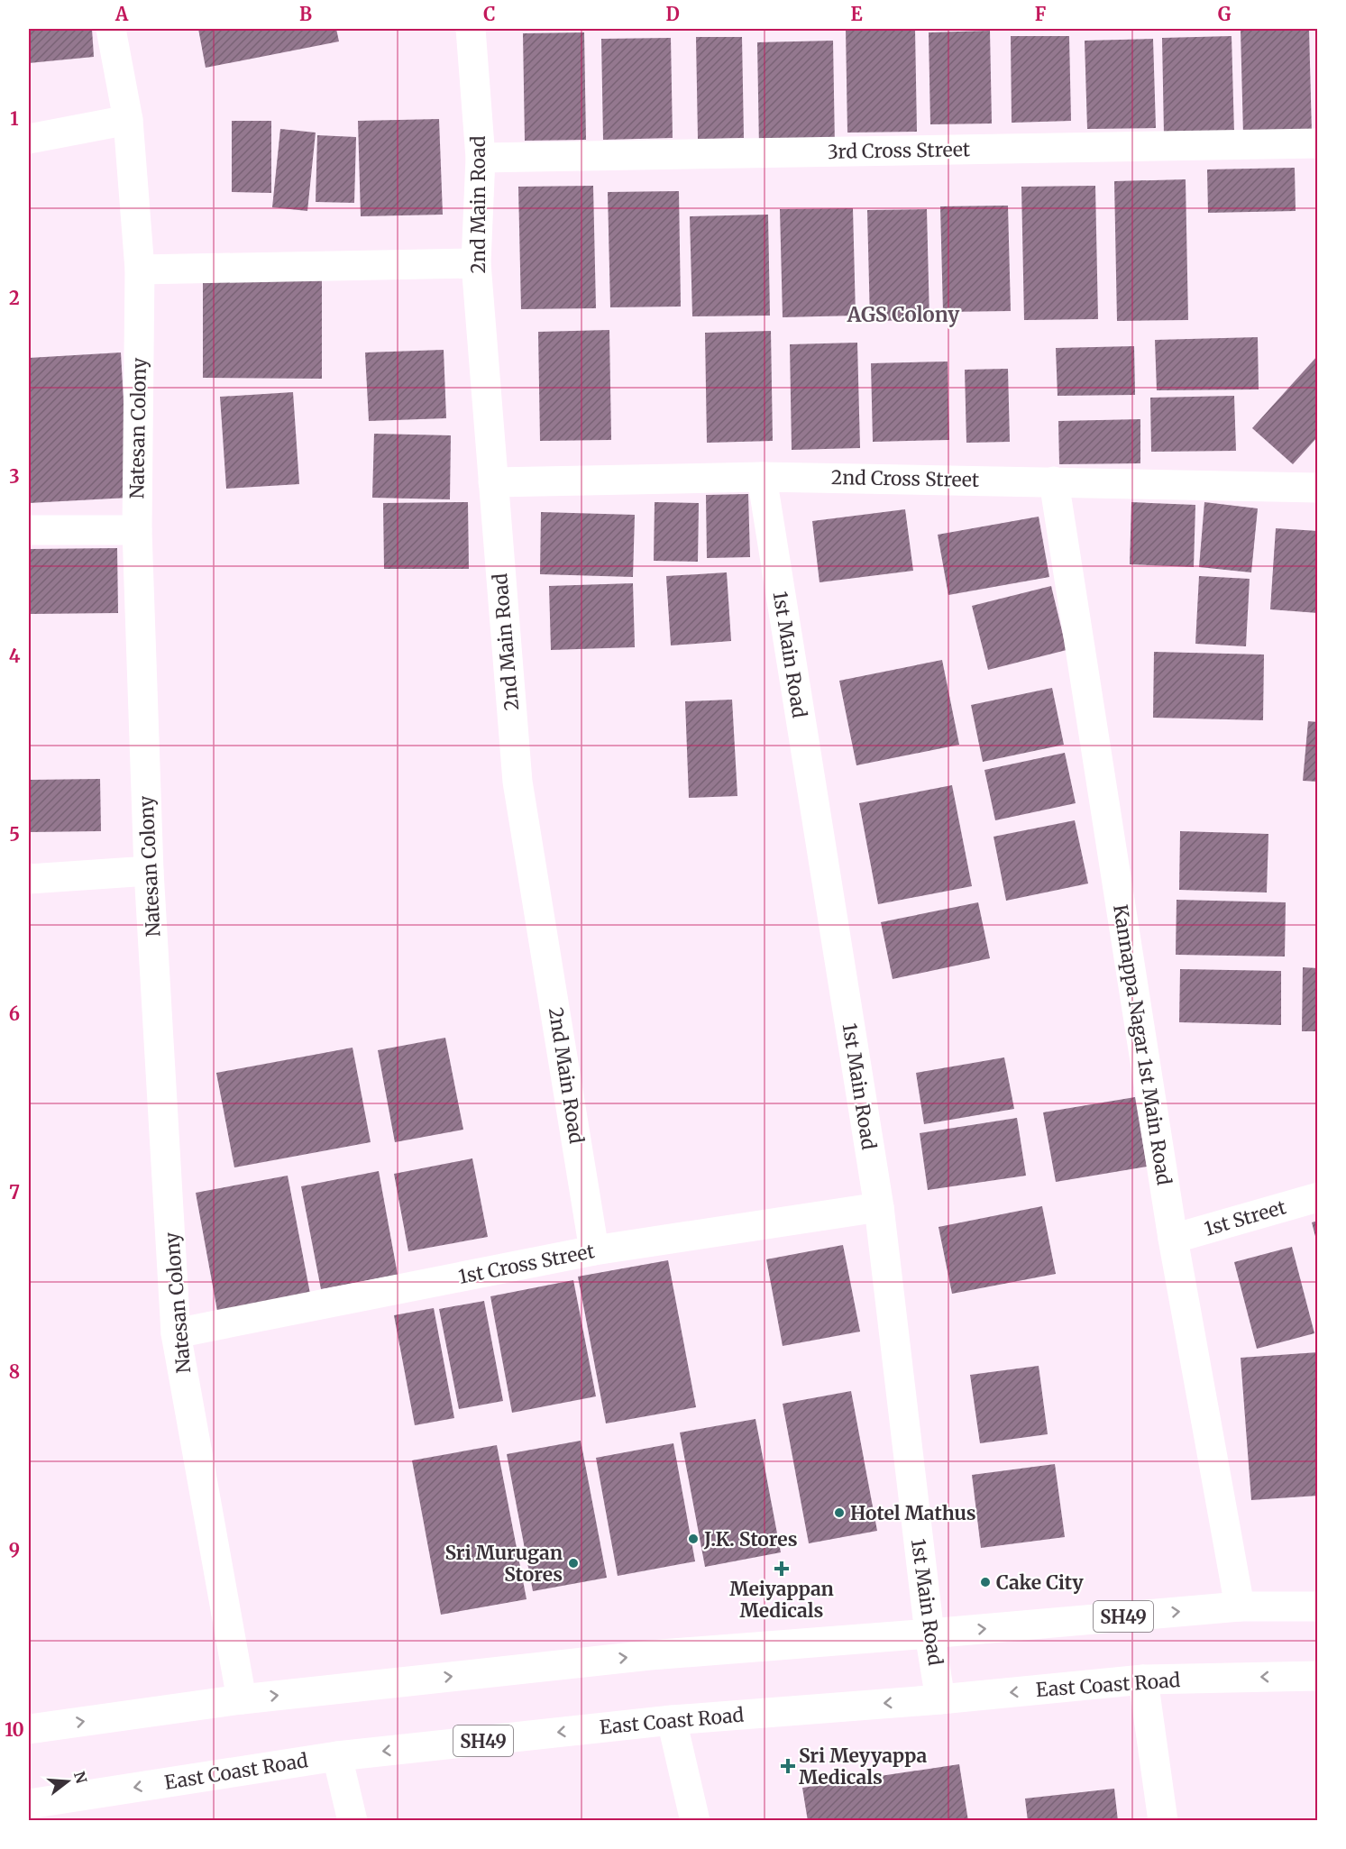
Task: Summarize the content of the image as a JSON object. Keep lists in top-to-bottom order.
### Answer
{
  "streets": {
    "street": [
      "3rd Cross Street",
      "2nd Main Road",
      "Natesan Colony",
      "2nd Cross Street",
      "1st Main Road",
      "Kannappa Nagar 1st Main Road",
      "1st Street",
      "1st Cross Street",
      "SH49",
      "East Coast Road"
    ]
  },
  "crossings": [
    ["3rd Cross Street", "2nd Main Road"],
    ["2nd Main Road", "2nd Cross Street"],
    ["2nd Main Road", "1st Cross Street"],
    ["Natesan Colony", "1st Cross Street"],
    ["Natesan Colony", "SH49"],
    ["2nd Cross Street", "1st Main Road"],
    ["2nd Cross Street", "Kannappa Nagar 1st Main Road"],
    ["1st Main Road", "1st Cross Street"],
    ["1st Main Road", "SH49"],
    ["1st Main Road", "East Coast Road"],
    ["Kannappa Nagar 1st Main Road", "1st Street"],
    ["Kannappa Nagar 1st Main Road", "SH49"]
  ],
  "districts": ["AGS Colony"],
  "places": {
    "other": [
      "Hotel Mathus",
      "J.K. Stores",
      "Sri Murugan Stores",
      "Cake City"
    ],
    "health": ["Meiyappan Medicals", "Sri Meyyappa Medicals"]
  },
  "north": "right",
  "grid": {
    "columns": [
      "A",
      "B",
      "C",
      "D",
      "E",
      "F",
      "G"
    ],
    "rows": [
      "1",
      "2",
      "3",
      "4",
      "5",
      "6",
      "7",
      "8",
      "9",
      "10"
    ]
  }
}
